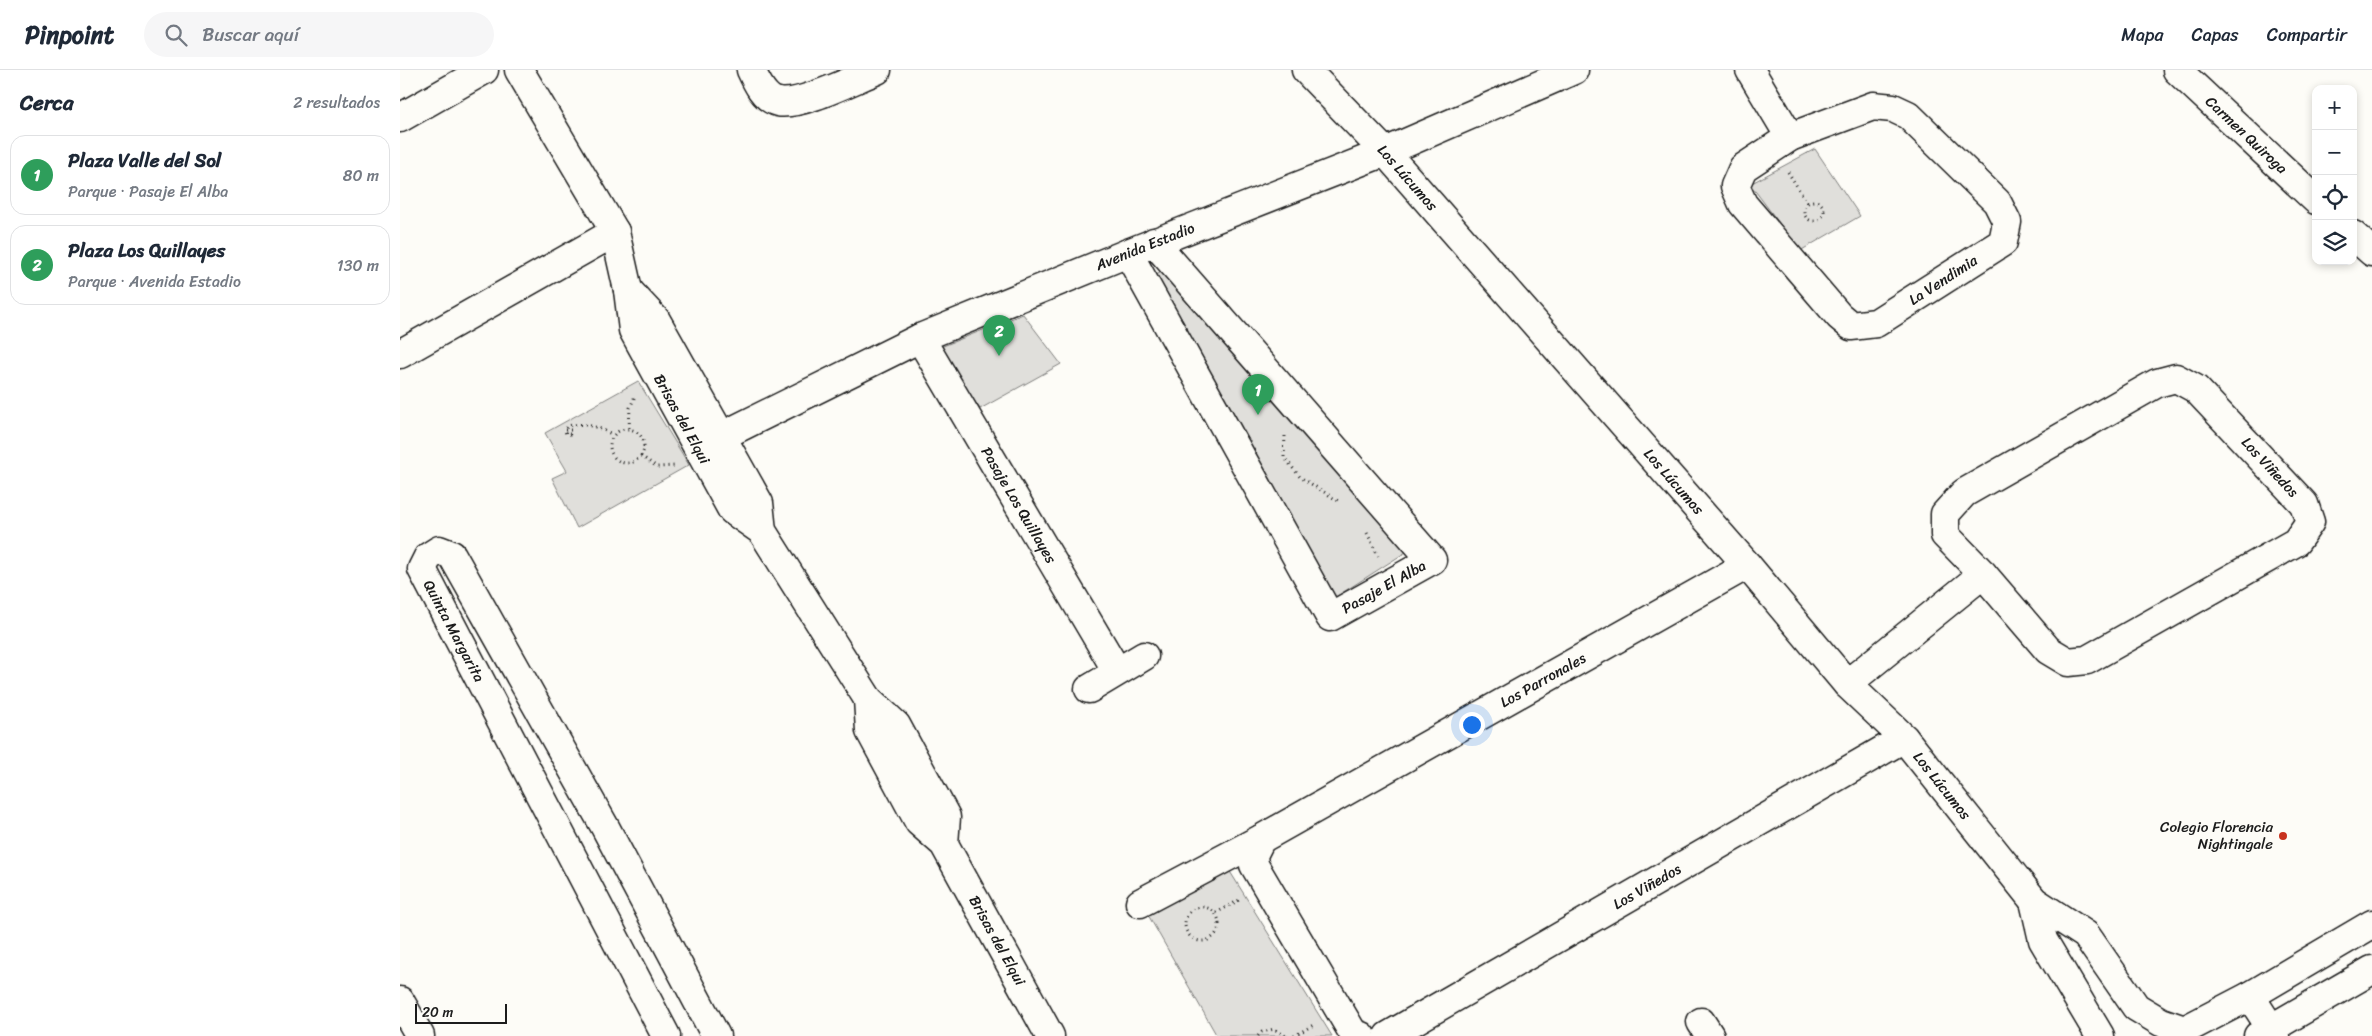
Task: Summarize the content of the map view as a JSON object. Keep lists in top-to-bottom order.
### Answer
{
  "streets": {
    "street": [
      "Carmen Quiroga",
      "Los Lúcumos",
      "Avenida Estadio",
      "La Vendimia",
      "Brisas del Elqui",
      "Los Viñedos",
      "Pasaje Los Quillayes",
      "Pasaje El Alba",
      "Quinta Margarita",
      "Los Parronales"
    ]
  },
  "crossings": [
    ["Los Lúcumos", "Avenida Estadio"],
    ["Los Lúcumos", "Los Viñedos"],
    ["Los Lúcumos", "Los Parronales"],
    ["Avenida Estadio", "Brisas del Elqui"],
    ["Avenida Estadio", "Pasaje Los Quillayes"],
    ["Avenida Estadio", "Pasaje El Alba"]
  ],
  "places": ["Colegio Florencia Nightingale"],
  "scale_bar": "20 m",
  "page": {
    "header": "Pinpoint",
    "search": "Buscar aquí",
    "nav": ["Mapa", "Capas", "Compartir"],
    "heading": ["Cerca", "2 resultados"],
    "map_buttons": ["+", "−"],
    "list": [
      {
        "mark": "1",
        "name": "Plaza Valle del Sol",
        "note": "Parque · Pasaje El Alba",
        "value": "80 m"
      },
      {
        "mark": "2",
        "name": "Plaza Los Quillayes",
        "note": "Parque · Avenida Estadio",
        "value": "130 m"
      }
    ],
    "pins": ["2", "1"],
    "scale": "20 m"
  }
}
